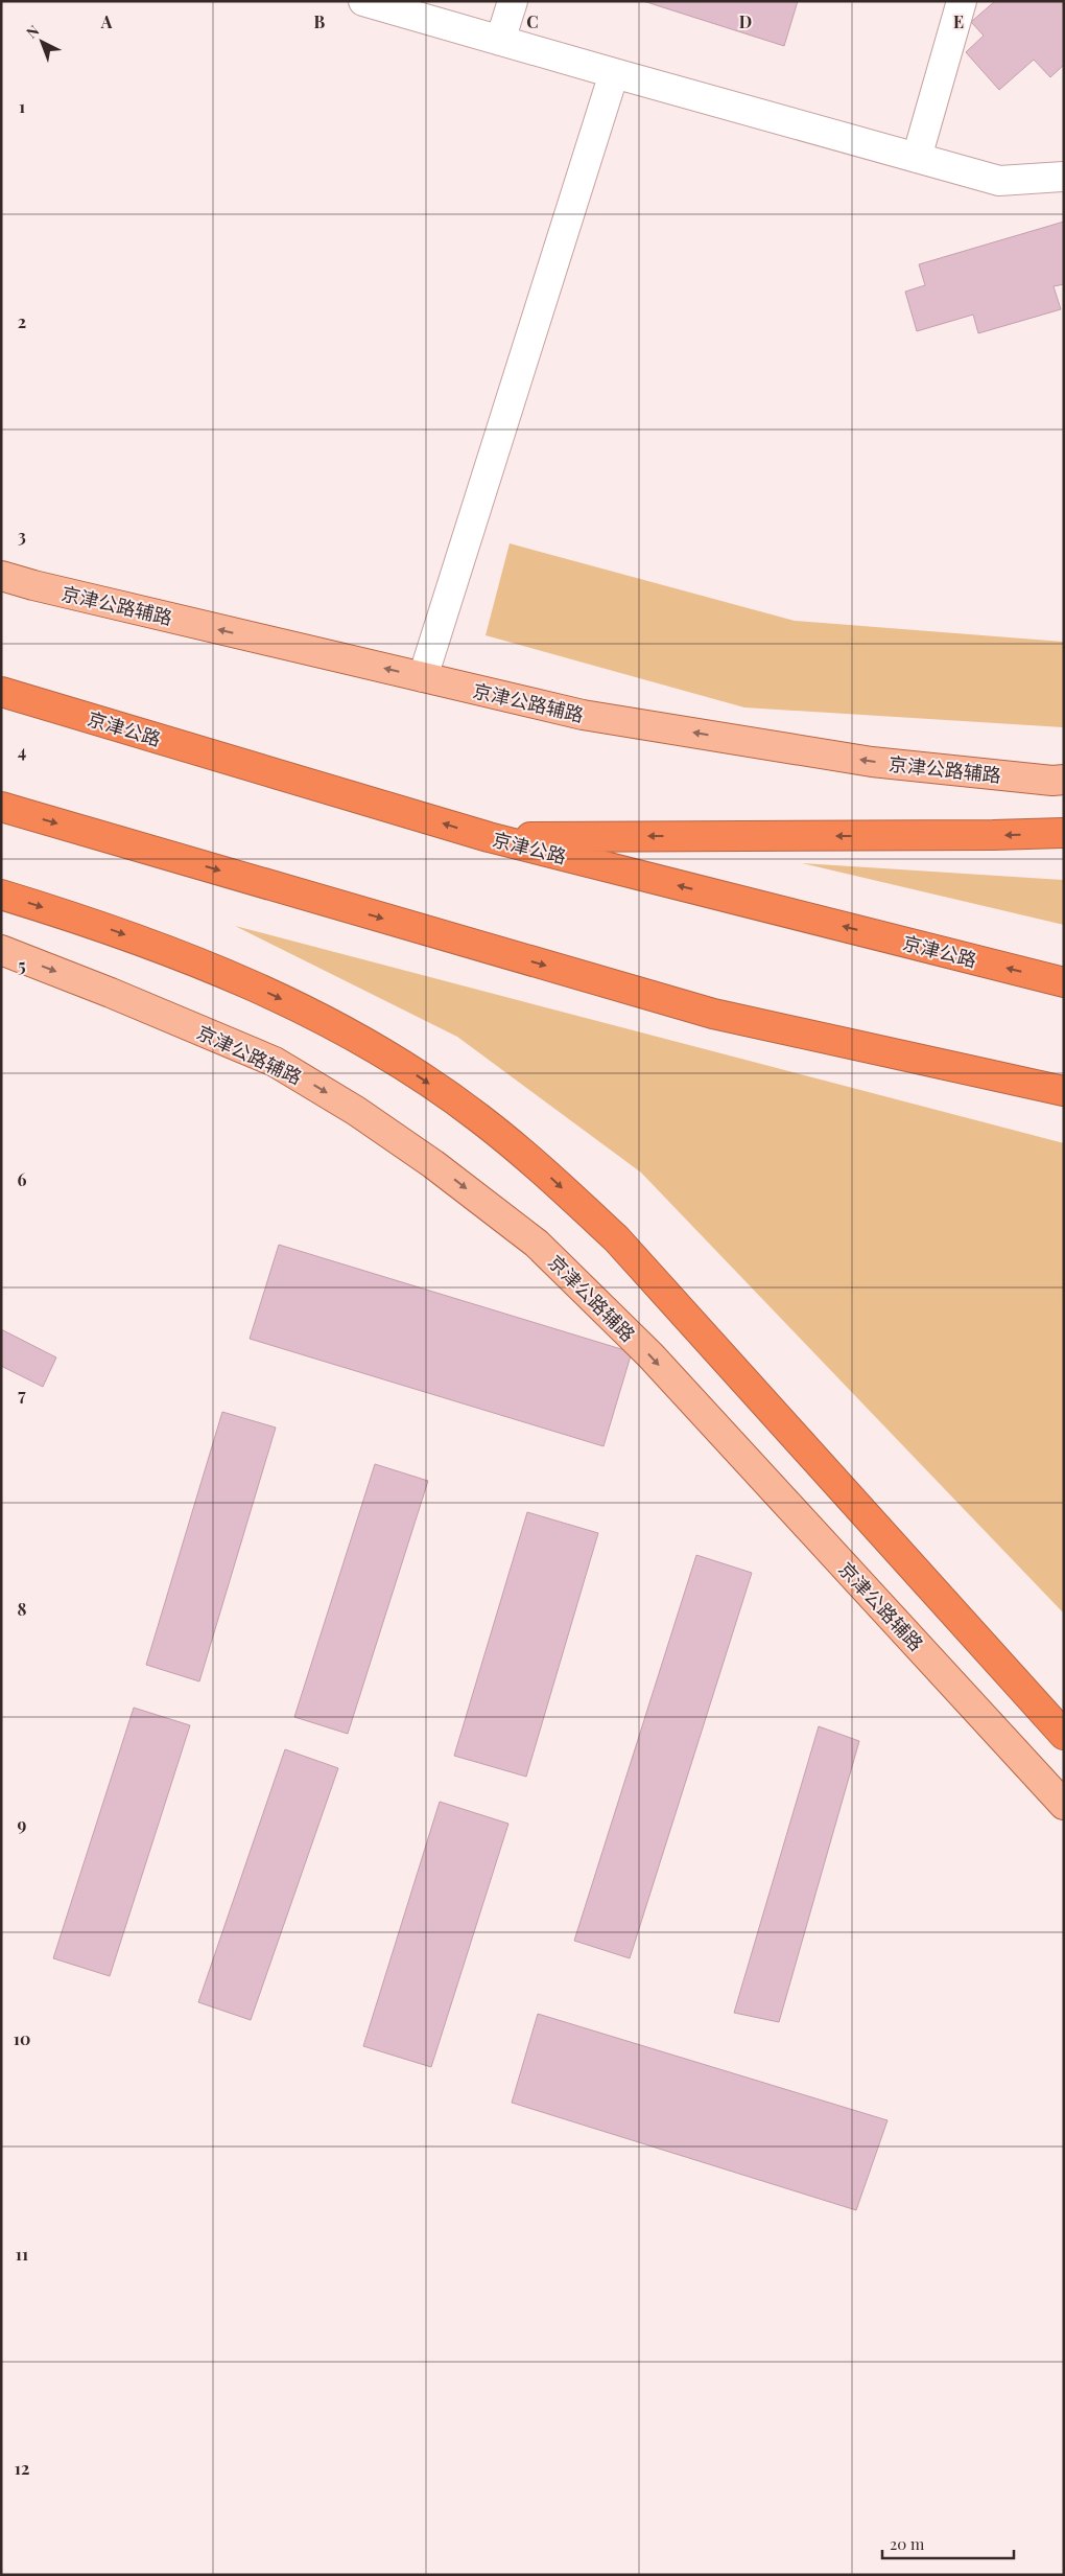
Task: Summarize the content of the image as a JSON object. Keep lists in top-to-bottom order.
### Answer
{
  "streets": {
    "highway": ["京津公路"],
    "main road": ["京津公路辅路"]
  },
  "scale_bar": "20 m",
  "north": "top left",
  "grid": {
    "columns": [
      "A",
      "B",
      "C",
      "D",
      "E"
    ],
    "rows": [
      "1",
      "2",
      "3",
      "4",
      "5",
      "6",
      "7",
      "8",
      "9",
      "10",
      "11",
      "12"
    ]
  }
}
